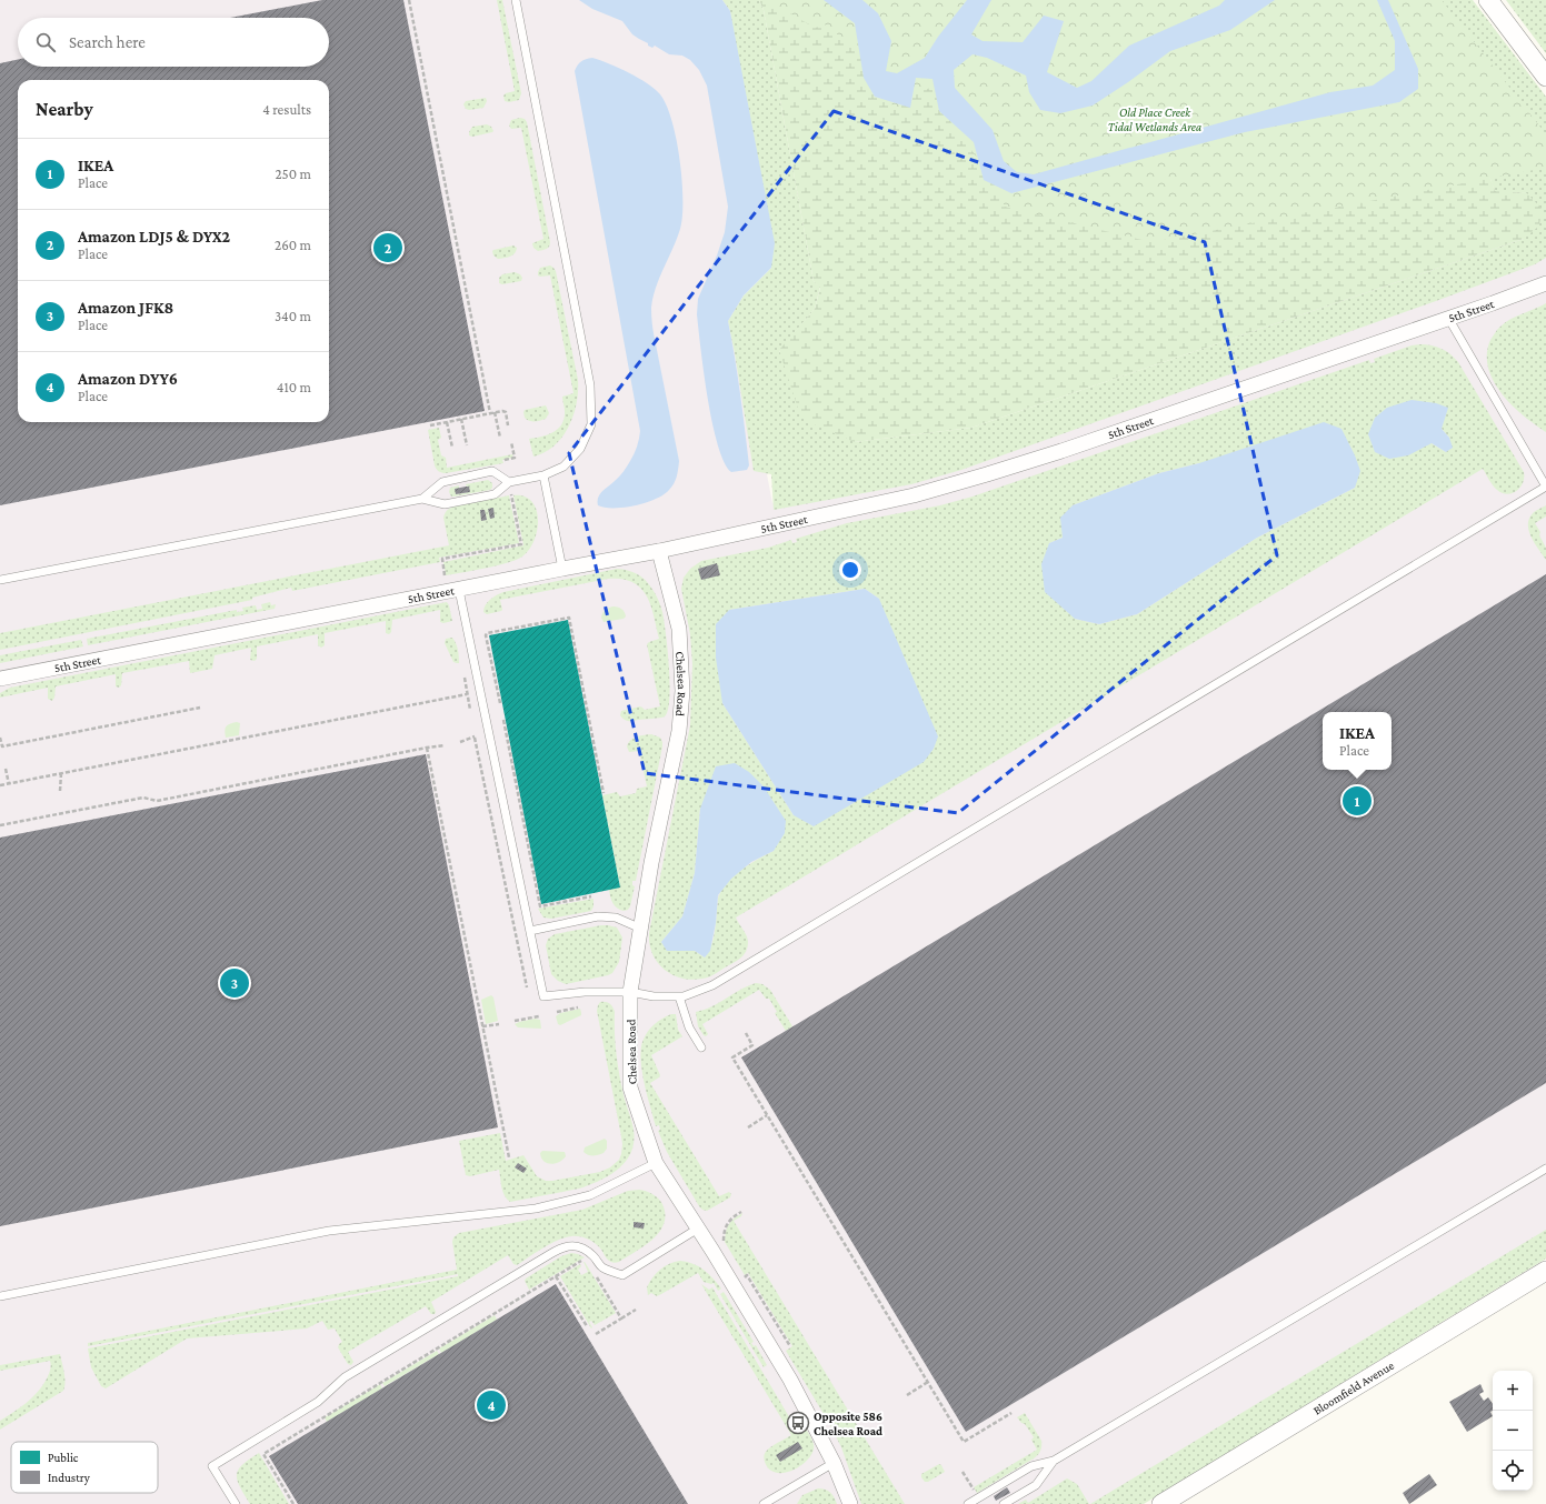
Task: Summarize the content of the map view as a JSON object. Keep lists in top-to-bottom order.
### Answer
{
  "streets": {
    "street": ["5th Street", "Chelsea Road", "Bloomfield Avenue"]
  },
  "crossings": [
    ["5th Street", "Chelsea Road"]
  ],
  "parks": ["Old Place Creek Tidal Wetlands Area"],
  "places": {
    "bus stop": ["Opposite 586 Chelsea Road"]
  },
  "legend": ["Public", "Industry"],
  "page": {
    "search": "Search here",
    "heading": ["Nearby", "4 results"],
    "list": [
      {
        "mark": "1",
        "name": "IKEA",
        "note": "Place",
        "value": "250 m"
      },
      {
        "mark": "2",
        "name": "Amazon LDJ5 & DYX2",
        "note": "Place",
        "value": "260 m"
      },
      {
        "mark": "3",
        "name": "Amazon JFK8",
        "note": "Place",
        "value": "340 m"
      },
      {
        "mark": "4",
        "name": "Amazon DYY6",
        "note": "Place",
        "value": "410 m"
      }
    ],
    "pins": [
      "2",
      "1",
      "3",
      "4"
    ],
    "popup": ["IKEA", "Place"],
    "map_buttons": ["+", "−"]
  }
}
